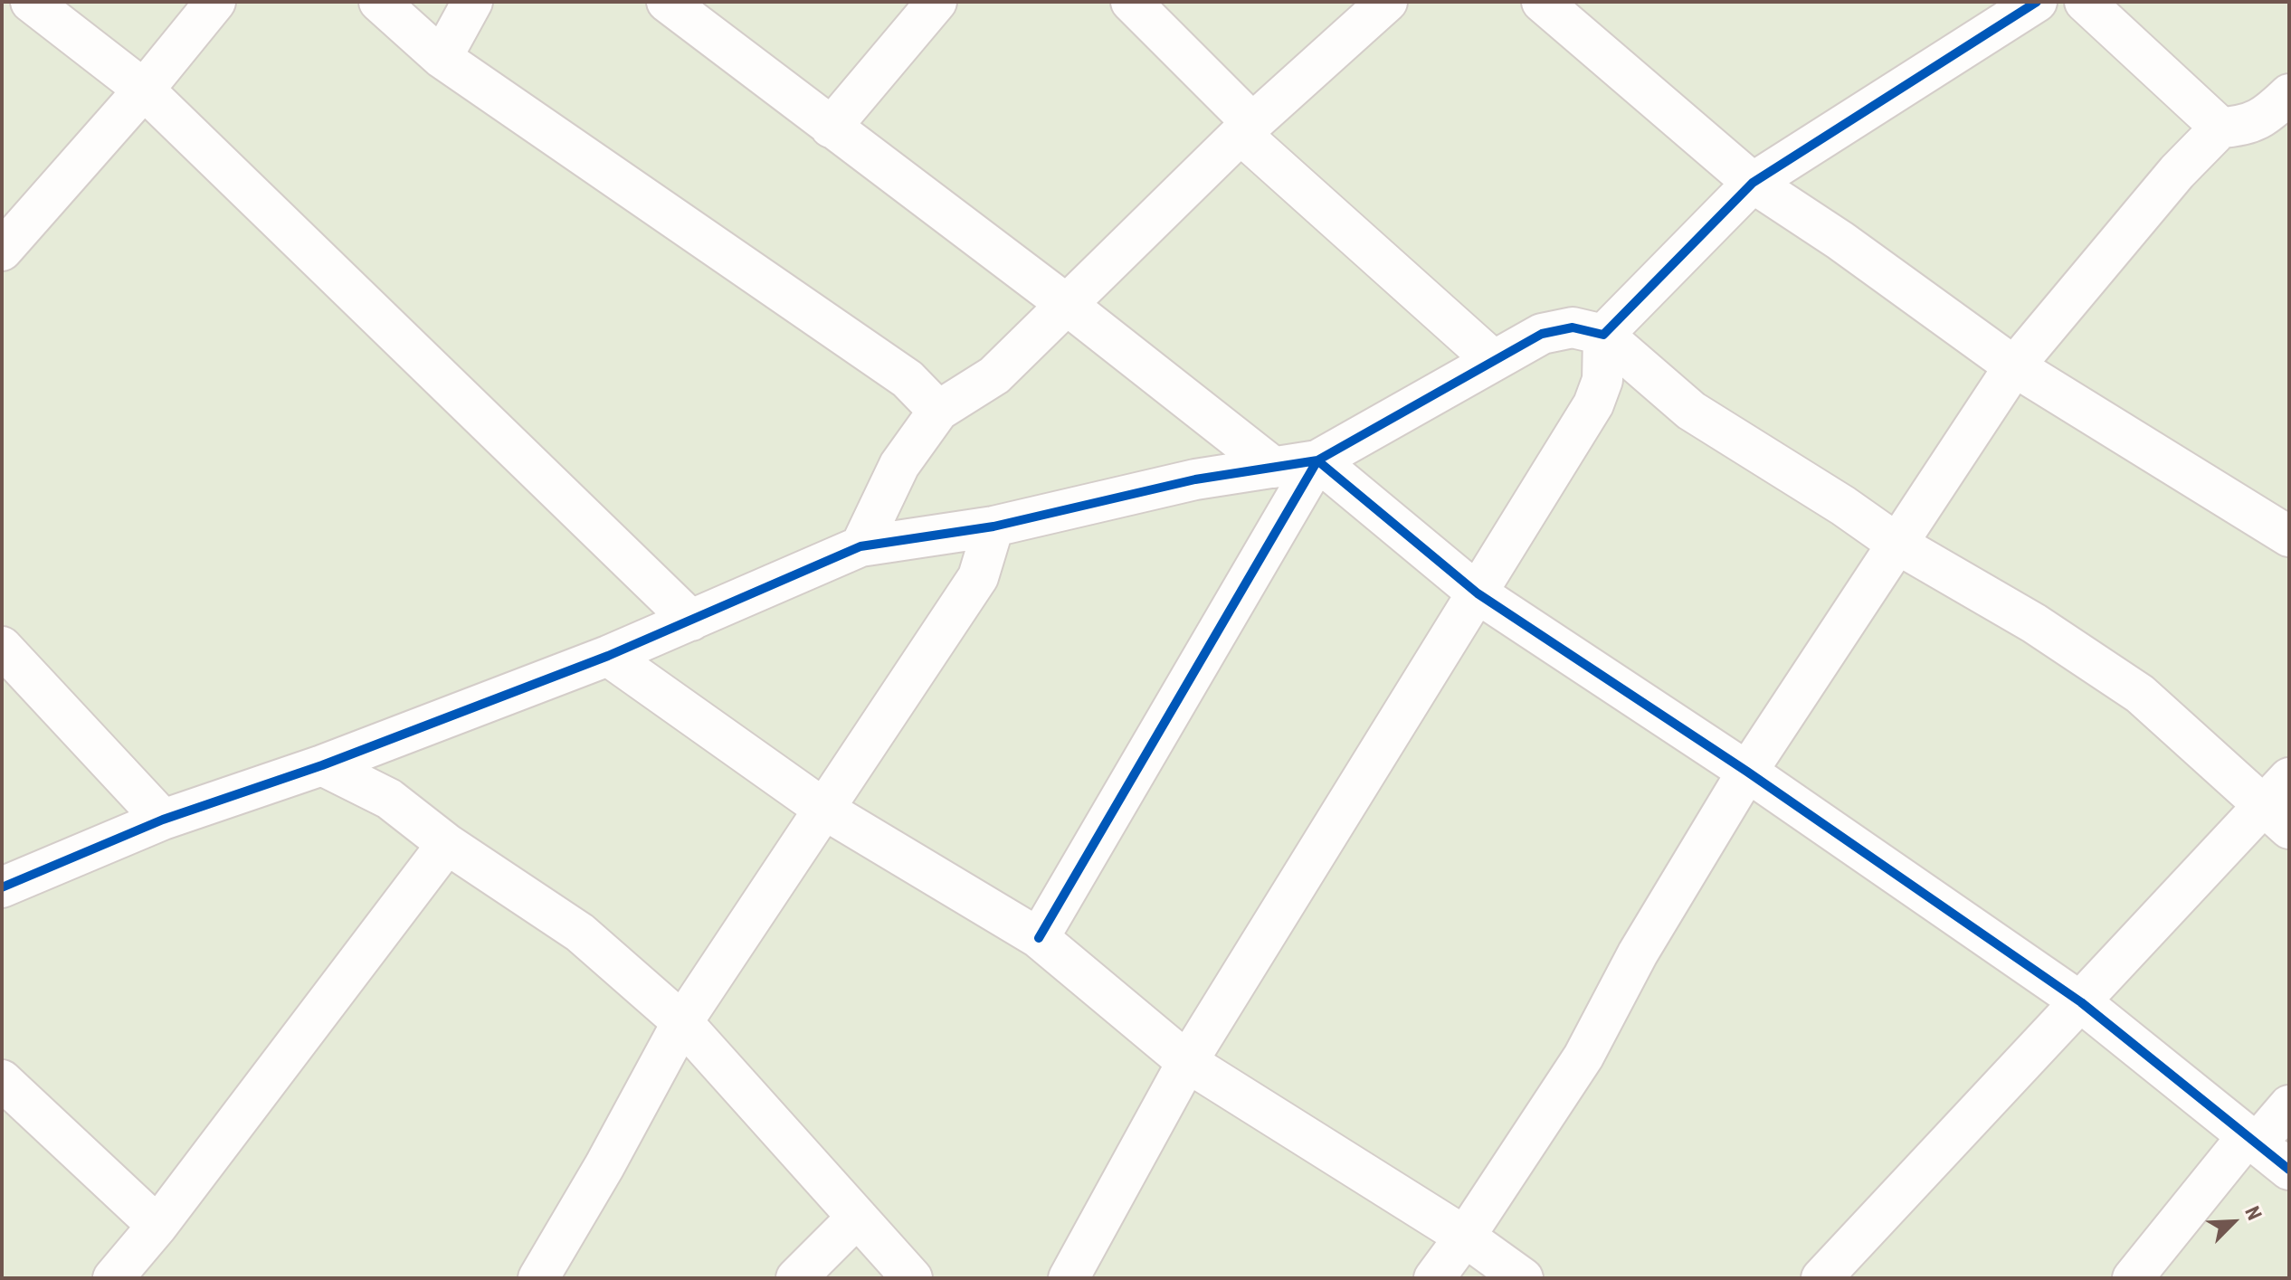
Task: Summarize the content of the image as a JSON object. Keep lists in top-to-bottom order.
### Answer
{
  "north": "top right"
}
